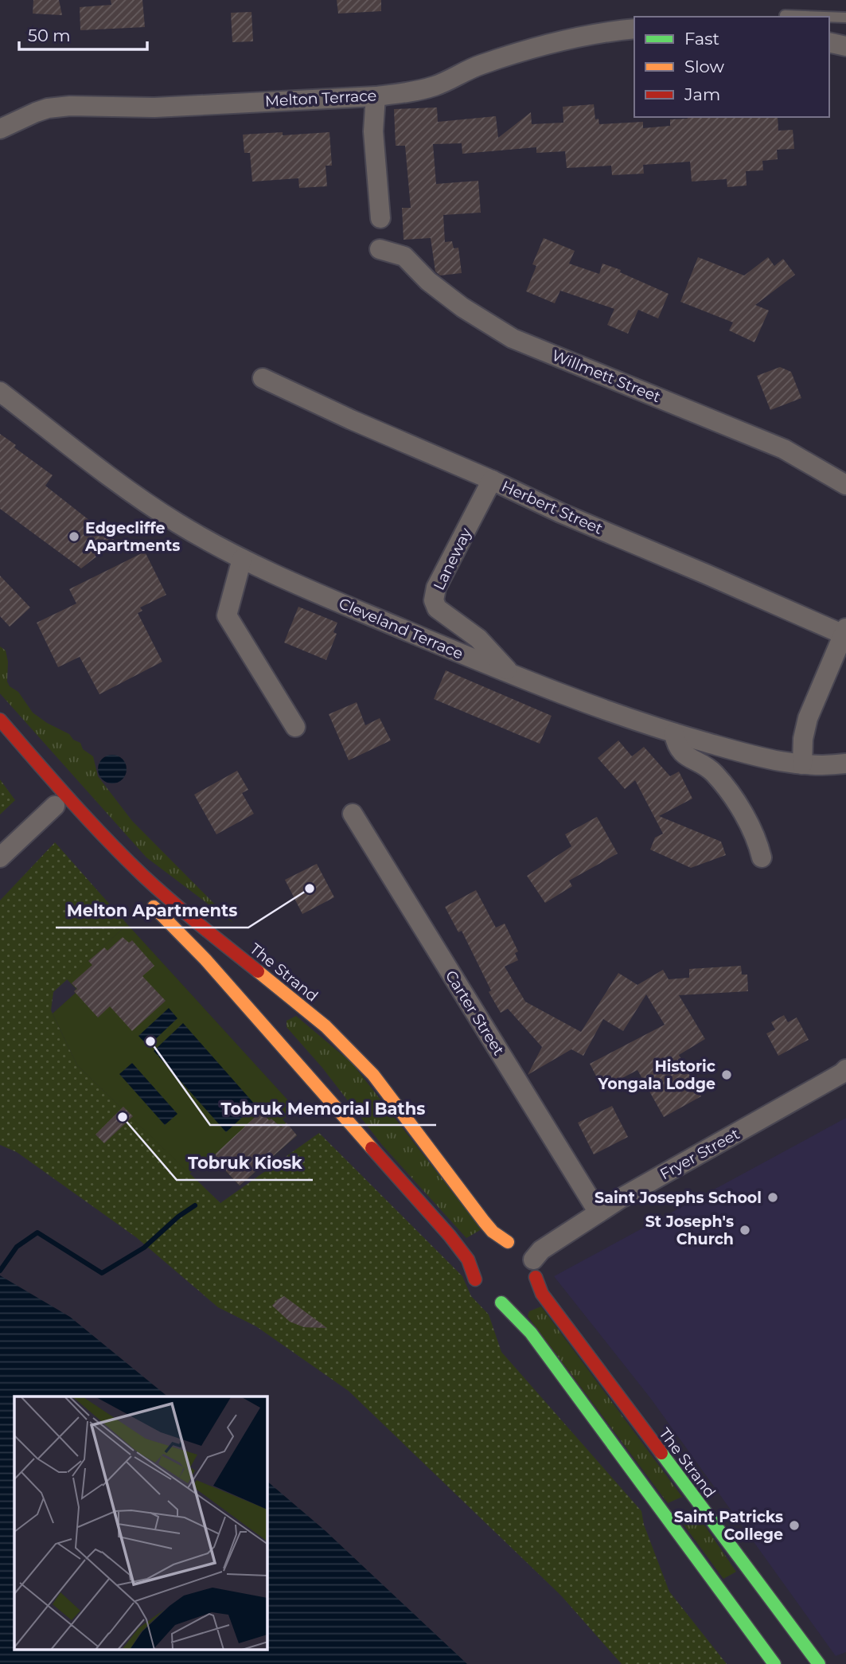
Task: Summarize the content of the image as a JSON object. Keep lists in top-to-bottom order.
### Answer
{
  "streets": {
    "street": [
      "Melton Terrace",
      "Willmett Street",
      "Herbert Street",
      "Laneway",
      "Cleveland Terrace",
      "The Strand",
      "Carter Street",
      "Fryer Street"
    ]
  },
  "crossings": [
    ["Herbert Street", "Laneway"],
    ["Laneway", "Cleveland Terrace"],
    ["The Strand", "Fryer Street"],
    ["Carter Street", "Fryer Street"]
  ],
  "places": [
    "Edgecliffe Apartments",
    "Melton Apartments",
    "Tobruk Memorial Baths",
    "Historic Yongala Lodge",
    "Tobruk Kiosk",
    "Saint Josephs School",
    "St Joseph's Church",
    "Saint Patricks College"
  ],
  "legend": ["Fast", "Slow", "Jam"],
  "scale_bar": "50 m"
}
